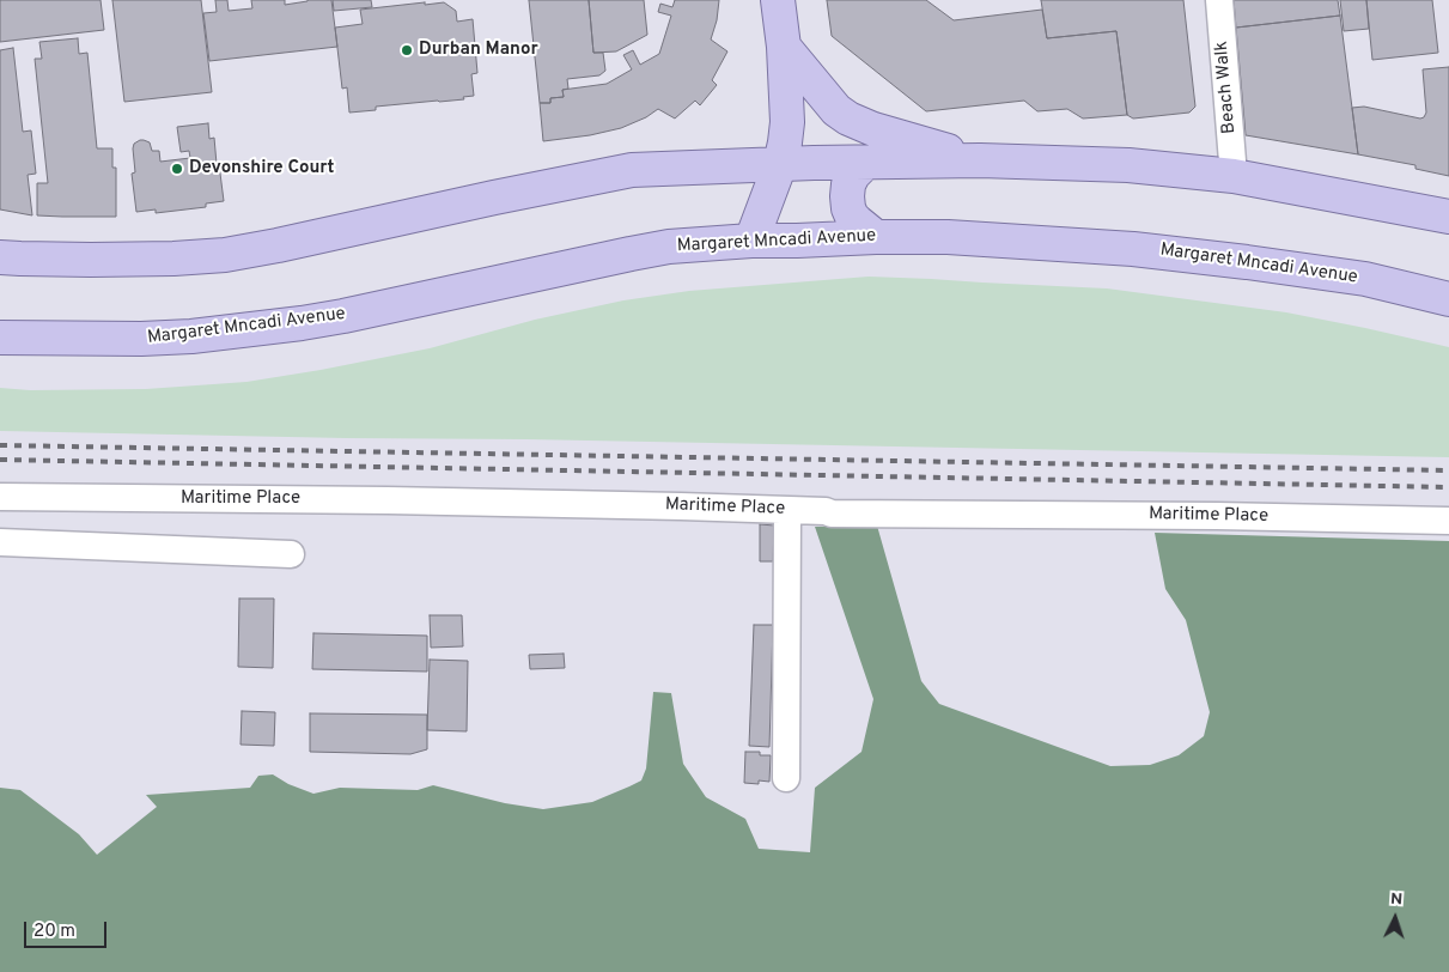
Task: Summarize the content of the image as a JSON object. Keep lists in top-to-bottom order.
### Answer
{
  "streets": {
    "main road": ["Margaret Mncadi Avenue"],
    "street": ["Beach Walk", "Maritime Place"]
  },
  "places": ["Durban Manor", "Devonshire Court"],
  "scale_bar": "20 m",
  "north": "top"
}
